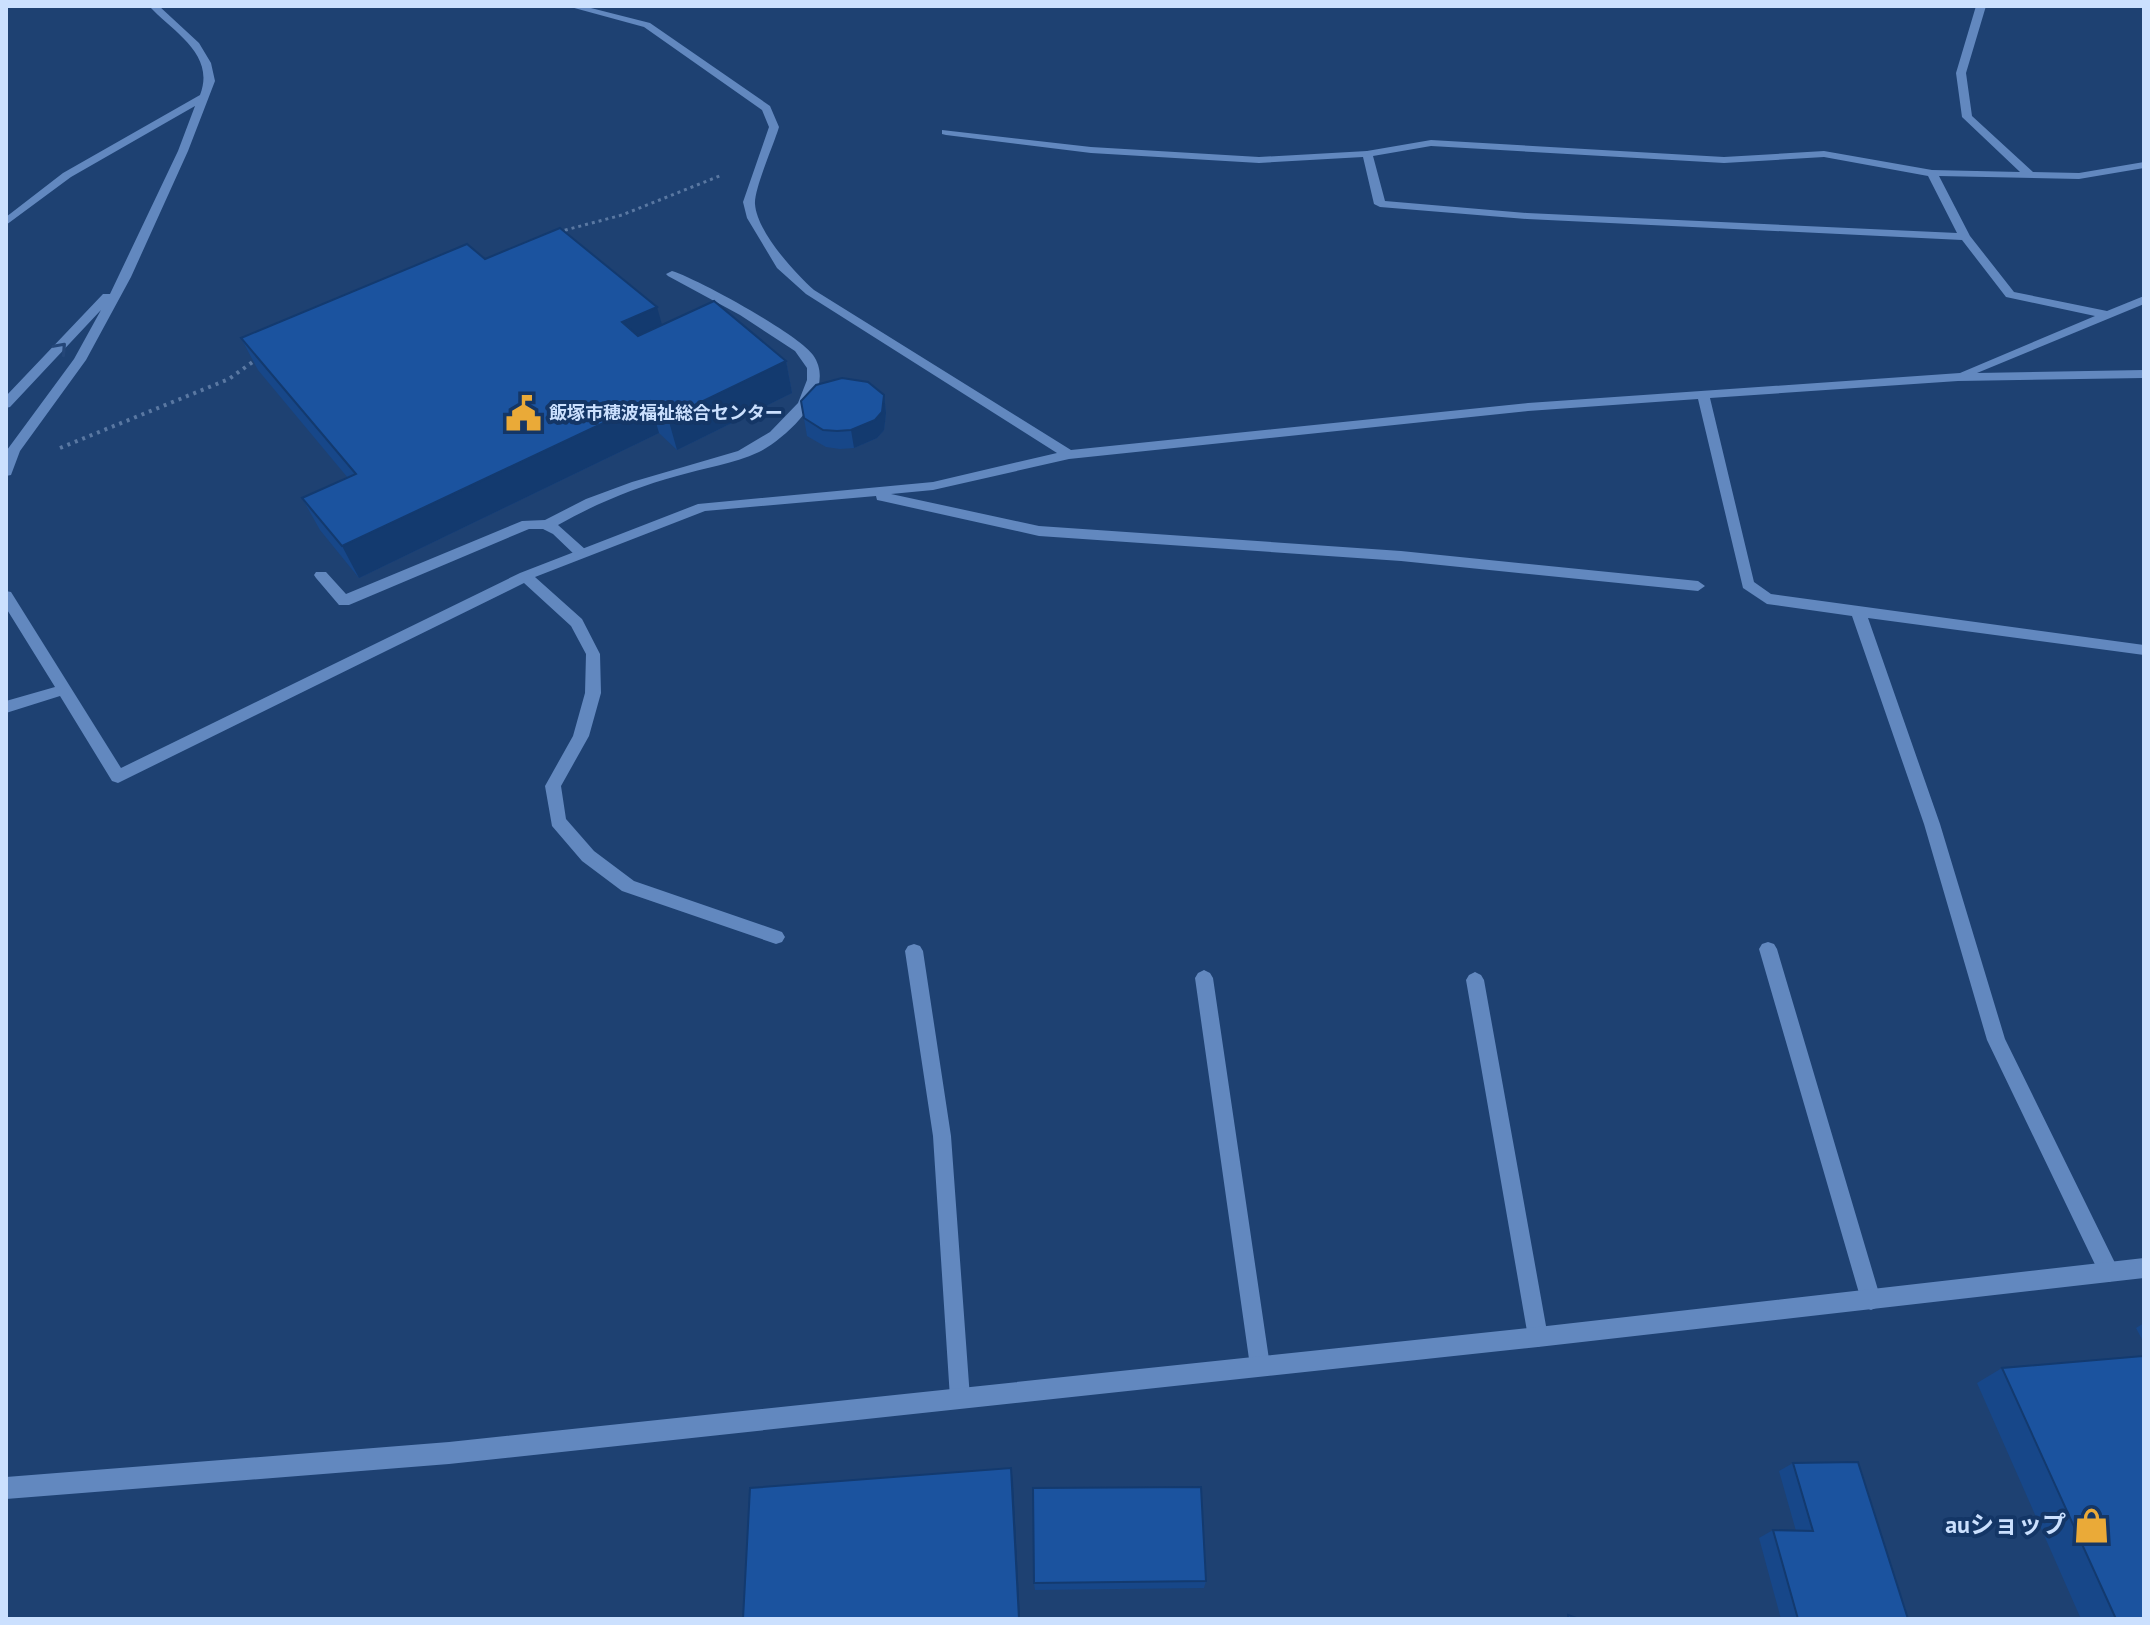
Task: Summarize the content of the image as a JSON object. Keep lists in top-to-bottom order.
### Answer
{
  "places": {
    "public building": ["飯塚市穂波福祉総合センター"],
    "shop": ["auショップ"]
  }
}
